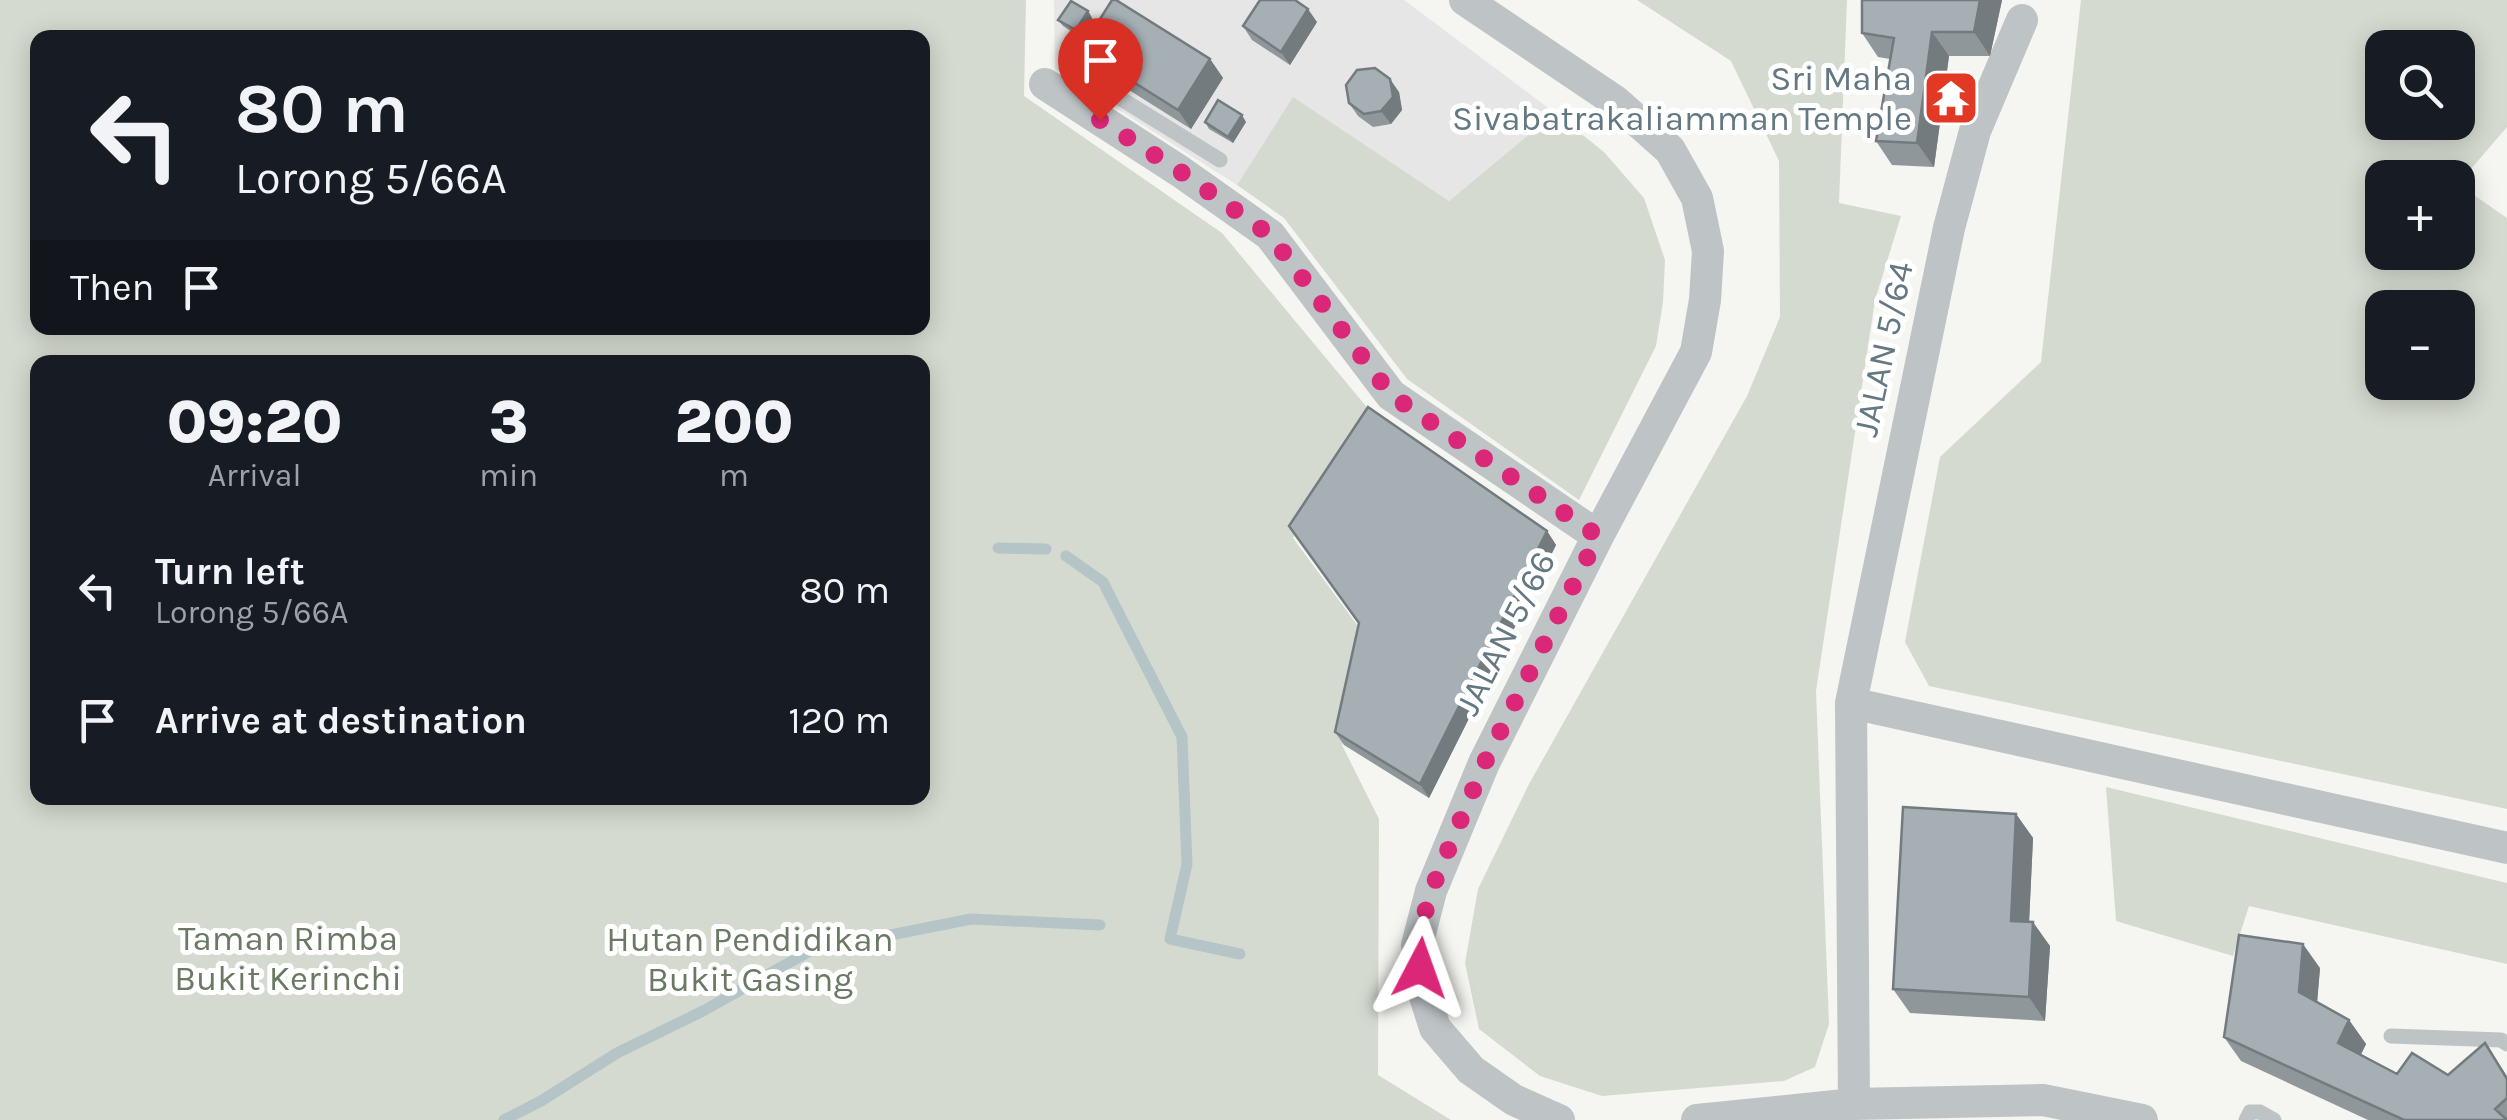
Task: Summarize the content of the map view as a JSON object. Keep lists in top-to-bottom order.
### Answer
{
  "streets": {
    "street": ["JALAN 5/64", "JALAN 5/66"]
  },
  "parks": ["Taman Rimba Bukit Kerinchi", "Hutan Pendidikan Bukit Gasing"],
  "places": {
    "temple": ["Sri Maha Sivabatrakaliamman Temple"]
  },
  "page": {
    "map_buttons": ["+", "−"],
    "turn": ["80 m", "Lorong 5/66A"],
    "then": "Then",
    "eta": [
      "09:20",
      "Arrival",
      "3",
      "min",
      "200",
      "m"
    ],
    "list": [
      {
        "name": "Turn left",
        "note": "Lorong 5/66A",
        "value": "80 m"
      },
      {
        "name": "Arrive at destination",
        "value": "120 m"
      }
    ]
  }
}
